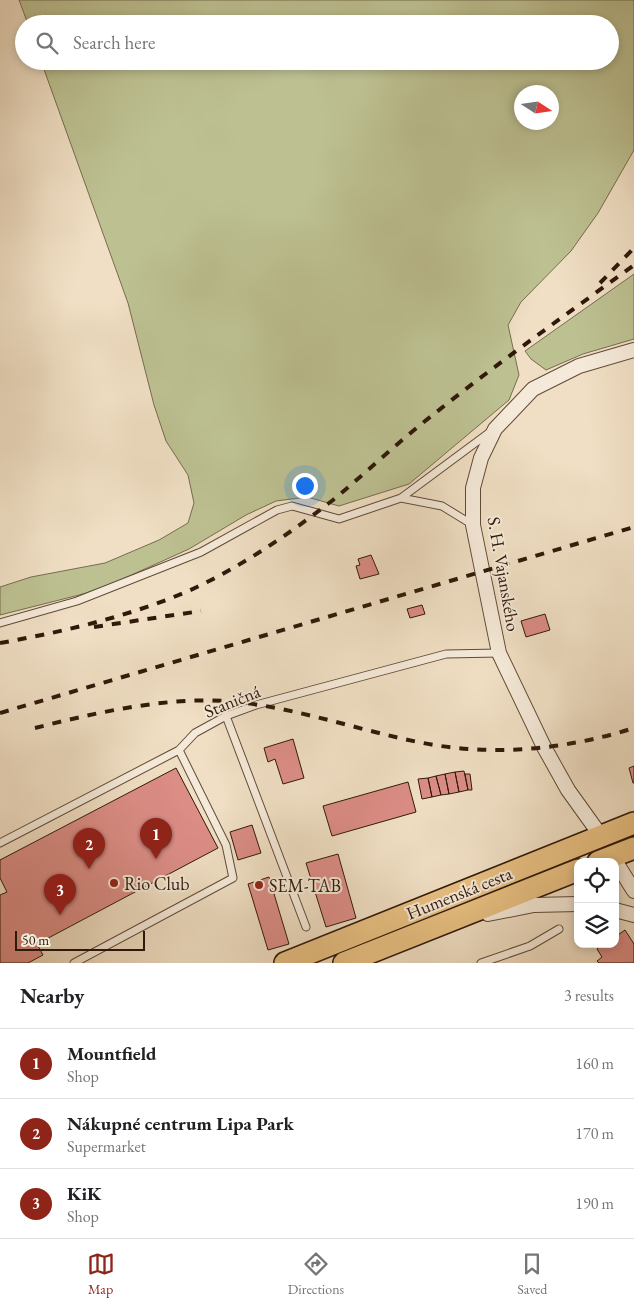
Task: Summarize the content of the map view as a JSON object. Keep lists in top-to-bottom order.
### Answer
{
  "streets": {
    "main road": ["Humenská cesta"],
    "street": ["S. H. Vajanského"],
    "lane": ["Staničná"]
  },
  "crossings": [
    ["S. H. Vajanského", "Staničná"],
    ["S. H. Vajanského", "Humenská cesta"]
  ],
  "places": ["Rio Club", "SEM-TAB"],
  "scale_bar": "50 m",
  "north": "right",
  "page": {
    "search": "Search here",
    "pins": ["1", "2", "3"],
    "scale": "50 m",
    "heading": ["Nearby", "3 results"],
    "list": [
      {
        "mark": "1",
        "name": "Mountfield",
        "note": "Shop",
        "value": "160 m"
      },
      {
        "mark": "2",
        "name": "Nákupné centrum Lipa Park",
        "note": "Supermarket",
        "value": "170 m"
      },
      {
        "mark": "3",
        "name": "KiK",
        "note": "Shop",
        "value": "190 m"
      }
    ],
    "nav": ["Map", "Directions", "Saved"]
  }
}
